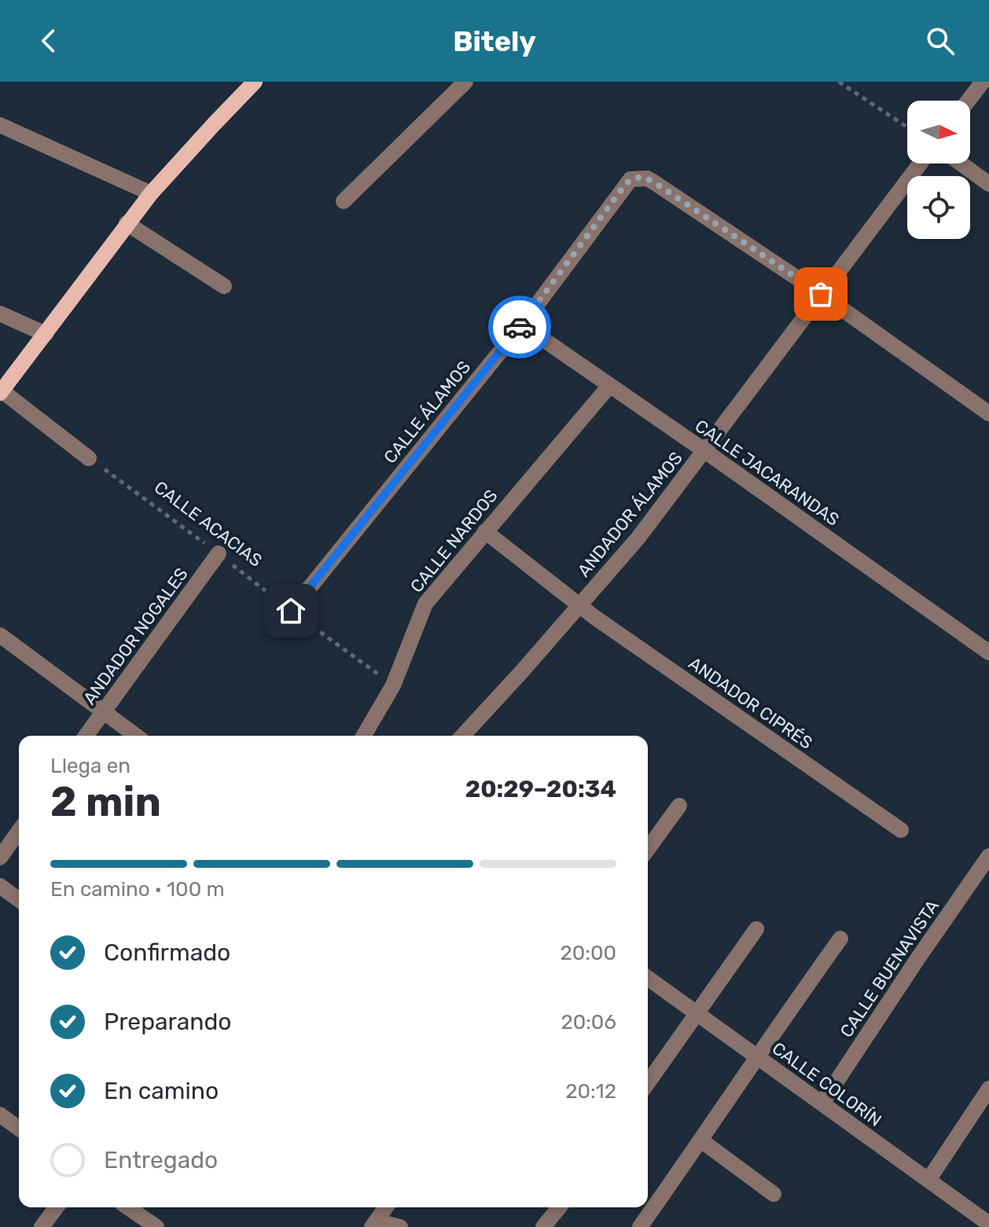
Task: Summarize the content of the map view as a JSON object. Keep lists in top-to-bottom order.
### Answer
{
  "streets": {
    "street": [
      "CALLE ÁLAMOS",
      "CALLE JACARANDAS",
      "ANDADOR ÁLAMOS",
      "CALLE NARDOS",
      "ANDADOR NOGALES",
      "ANDADOR CIPRÉS",
      "CALLE BUENAVISTA",
      "CALLE COLORÍN"
    ],
    "path": ["CALLE ACACIAS"]
  },
  "crossings": [
    ["CALLE ÁLAMOS", "CALLE JACARANDAS"],
    ["CALLE ÁLAMOS", "ANDADOR ÁLAMOS"],
    ["CALLE ÁLAMOS", "CALLE ACACIAS"],
    ["CALLE JACARANDAS", "ANDADOR ÁLAMOS"],
    ["CALLE JACARANDAS", "CALLE NARDOS"],
    ["ANDADOR ÁLAMOS", "ANDADOR CIPRÉS"],
    ["CALLE ACACIAS", "CALLE NARDOS"],
    ["CALLE ACACIAS", "ANDADOR NOGALES"],
    ["CALLE NARDOS", "ANDADOR CIPRÉS"],
    ["CALLE BUENAVISTA", "CALLE COLORÍN"]
  ],
  "north": "right",
  "page": {
    "header": "Bitely",
    "heading": ["2 min", "Llega en", "20:29–20:34"],
    "bar": "En camino · 100 m",
    "list": [
      ["Confirmado", "20:00"],
      ["Preparando", "20:06"],
      ["En camino", "20:12"],
      "Entregado"
    ]
  }
}
